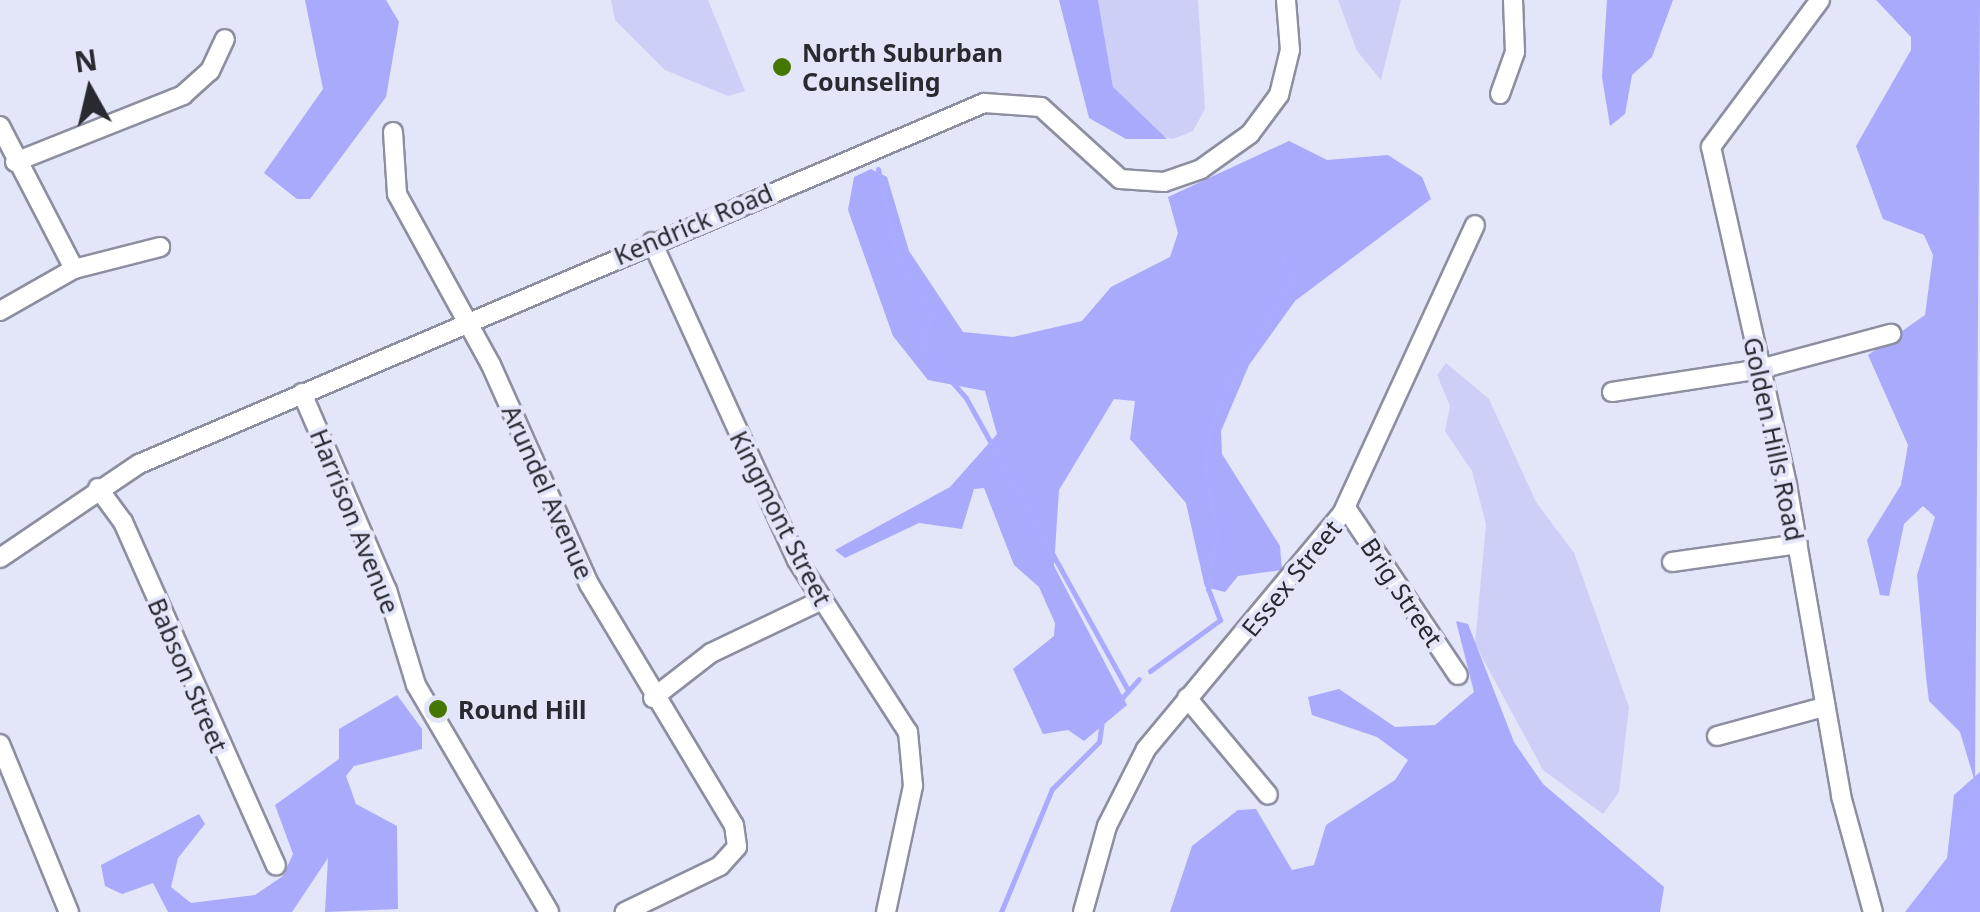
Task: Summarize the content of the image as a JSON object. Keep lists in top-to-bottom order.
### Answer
{
  "streets": {
    "street": [
      "Kendrick Road",
      "Golden Hills Road",
      "Arundel Avenue",
      "Kingmont Street",
      "Harrison Avenue",
      "Essex Street",
      "Brig Street",
      "Babson Street"
    ]
  },
  "crossings": [
    ["Kendrick Road", "Arundel Avenue"],
    ["Kendrick Road", "Kingmont Street"],
    ["Kendrick Road", "Harrison Avenue"],
    ["Kendrick Road", "Babson Street"],
    ["Essex Street", "Brig Street"]
  ],
  "places": ["North Suburban Counseling", "Round Hill"],
  "north": "top"
}
